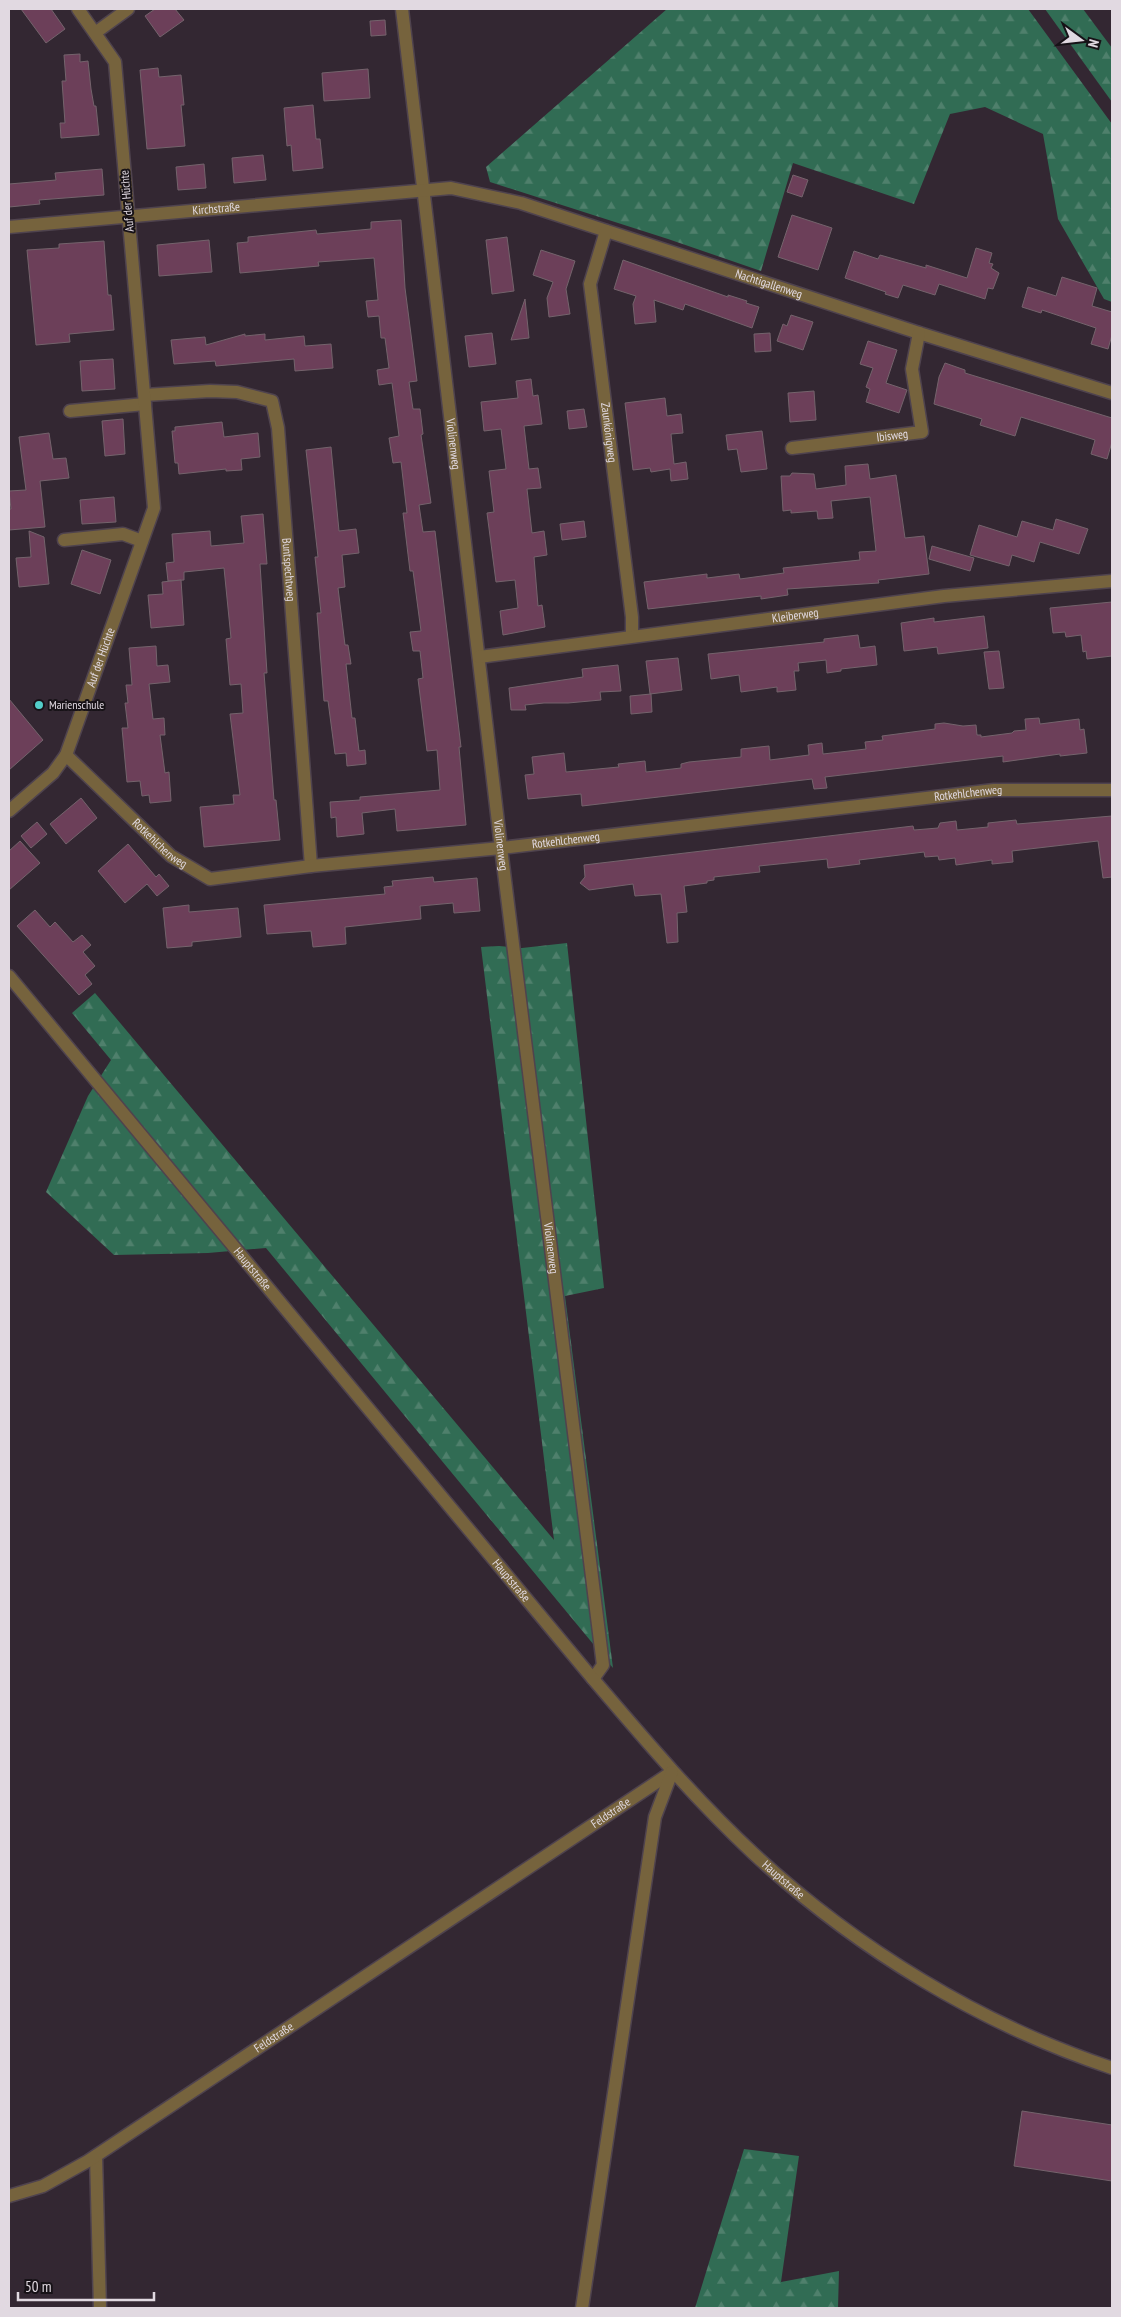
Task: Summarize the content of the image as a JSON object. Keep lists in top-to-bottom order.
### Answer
{
  "streets": {
    "street": [
      "Auf der Hüchte",
      "Kirchstraße",
      "Nachtigallenweg",
      "Zaunkönigweg",
      "Ibisweg",
      "Violinenweg",
      "Buntspechtweg",
      "Kleiberweg",
      "Rotkehlchenweg",
      "Hauptstraße",
      "Feldstraße"
    ]
  },
  "crossings": [
    ["Auf der Hüchte", "Kirchstraße"],
    ["Auf der Hüchte", "Buntspechtweg"],
    ["Auf der Hüchte", "Rotkehlchenweg"],
    ["Kirchstraße", "Nachtigallenweg"],
    ["Kirchstraße", "Violinenweg"],
    ["Nachtigallenweg", "Zaunkönigweg"],
    ["Nachtigallenweg", "Ibisweg"],
    ["Nachtigallenweg", "Violinenweg"],
    ["Zaunkönigweg", "Kleiberweg"],
    ["Violinenweg", "Kleiberweg"],
    ["Violinenweg", "Rotkehlchenweg"],
    ["Violinenweg", "Hauptstraße"],
    ["Buntspechtweg", "Rotkehlchenweg"],
    ["Hauptstraße", "Feldstraße"]
  ],
  "places": ["Marienschule"],
  "scale_bar": "50 m",
  "north": "right"
}
